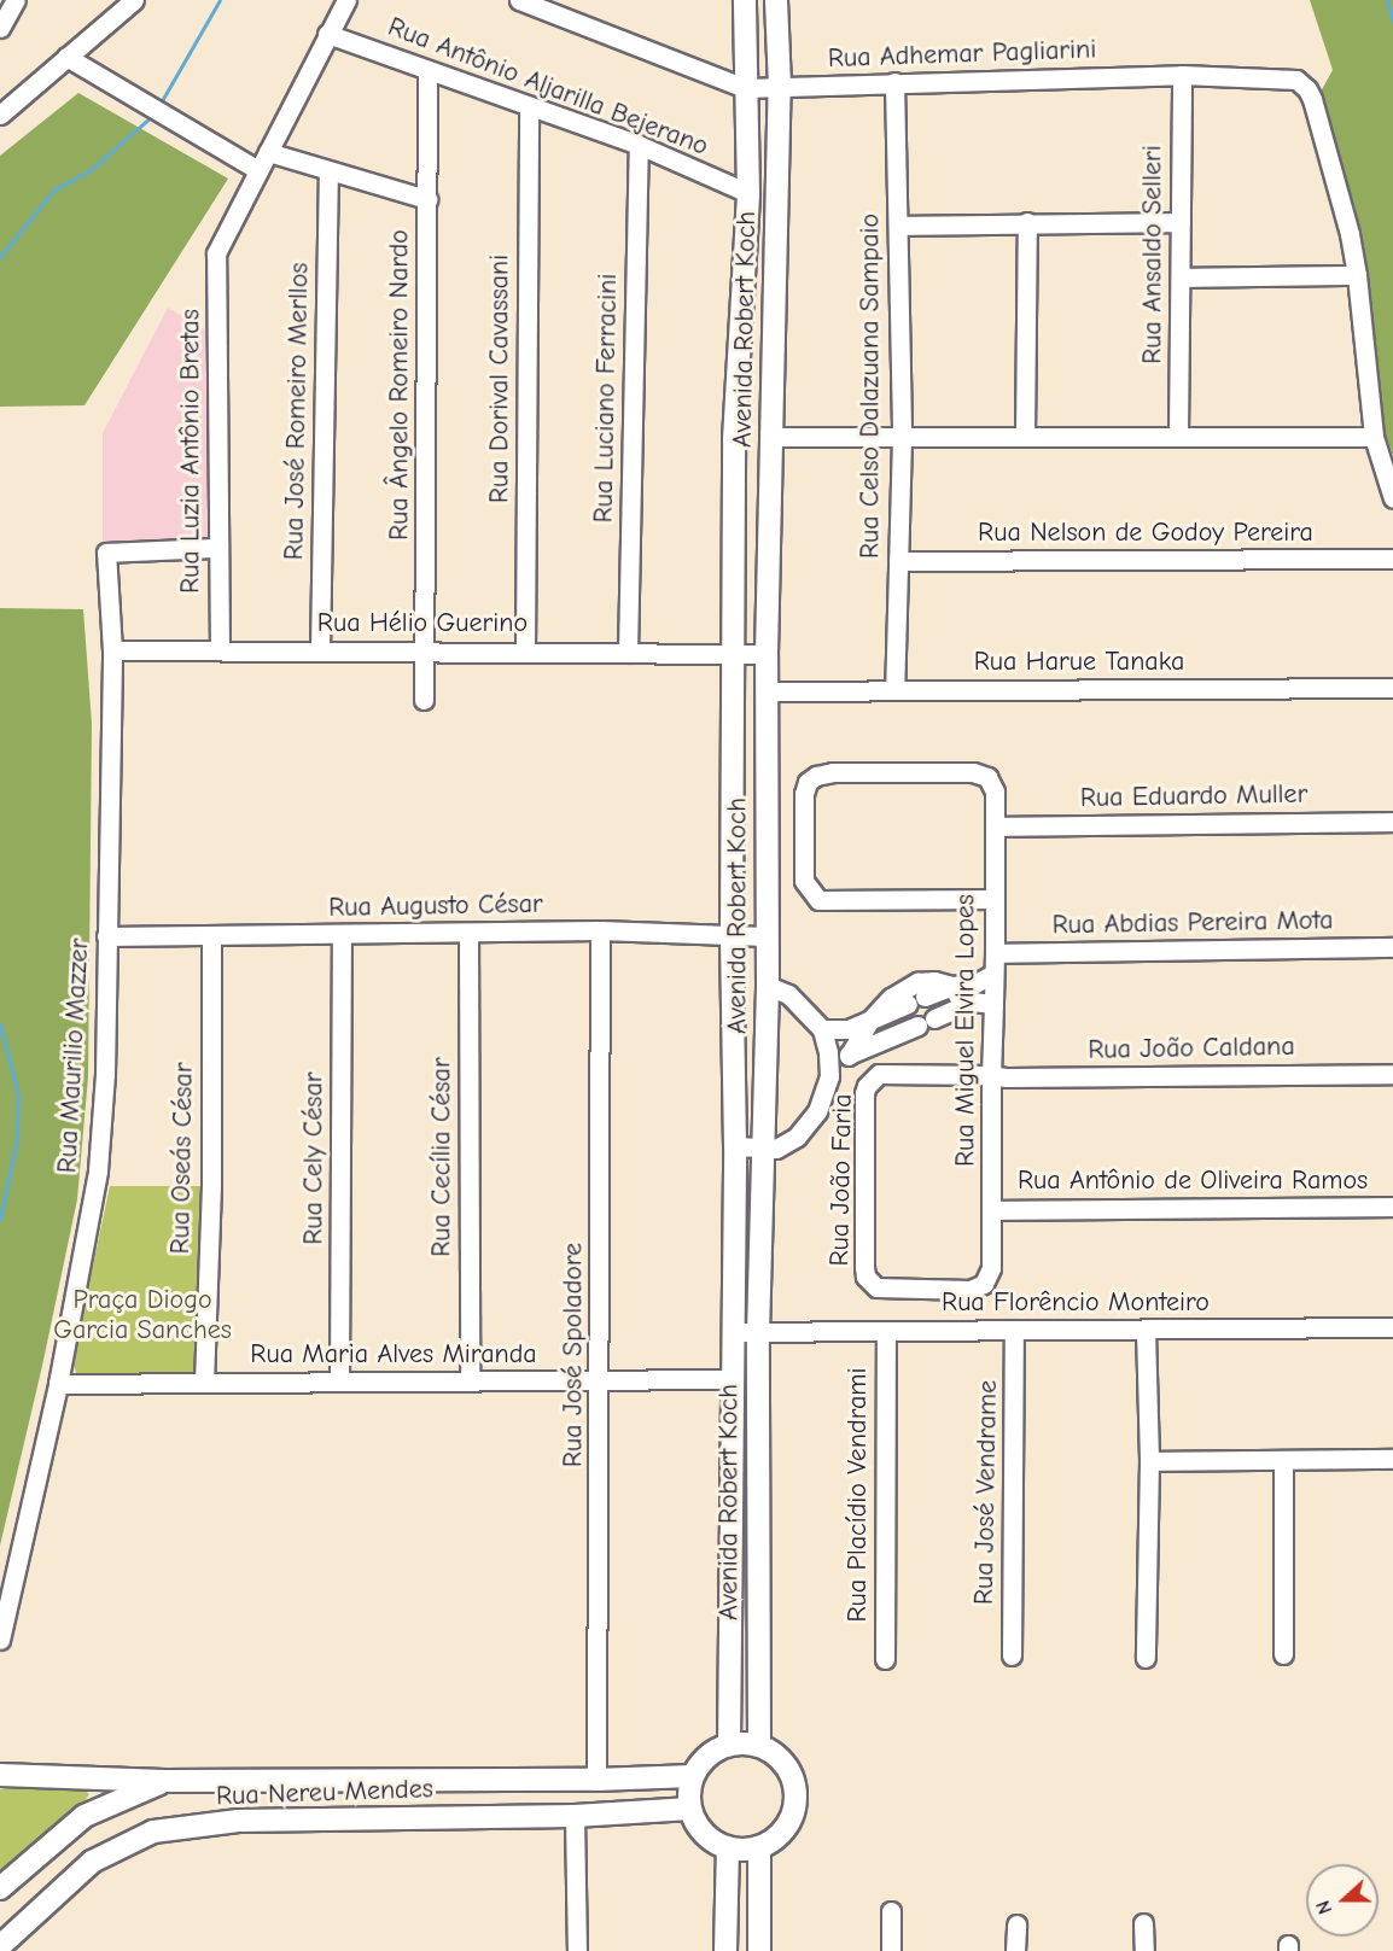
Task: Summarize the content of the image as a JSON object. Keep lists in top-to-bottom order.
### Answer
{
  "streets": {
    "main road": ["Avenida Robert Koch", "Rua Nereu Mendes"],
    "street": [
      "Rua Adhemar Pagliarini",
      "Rua Antônio Aljarilla Bejerano",
      "Rua Ansaldo Selleri",
      "Rua Dorival Cavassani",
      "Rua Ângelo Romeiro Nardo",
      "Rua Celso Dalazuana Sampaio",
      "Rua Luciano Ferracini",
      "Rua José Romeiro Merllos",
      "Rua Luzia Antônio Bretas",
      "Rua Nelson de Godoy Pereira",
      "Rua Hélio Guerino",
      "Rua Harue Tanaka",
      "Rua Eduardo Muller",
      "Rua Augusto César",
      "Rua Abdias Pereira Mota",
      "Rua Miguel Elvira Lopes",
      "Rua João Caldana",
      "Rua Maurilio Mazzer",
      "Rua Cecília César",
      "Rua Oseás César",
      "Rua Cely César",
      "Rua João Faria",
      "Rua Antônio de Oliveira Ramos",
      "Rua Florêncio Monteiro",
      "Rua Maria Alves Miranda",
      "Rua José Spoladore",
      "Rua José Vendrame",
      "Rua Placídio Vendrami"
    ]
  },
  "crossings": [
    ["Rua Adhemar Pagliarini", "Rua Ansaldo Selleri"],
    ["Rua Adhemar Pagliarini", "Avenida Robert Koch"],
    ["Rua Adhemar Pagliarini", "Rua Celso Dalazuana Sampaio"],
    ["Rua Antônio Aljarilla Bejerano", "Avenida Robert Koch"],
    ["Rua Antônio Aljarilla Bejerano", "Rua Dorival Cavassani"],
    ["Rua Antônio Aljarilla Bejerano", "Rua Ângelo Romeiro Nardo"],
    ["Rua Antônio Aljarilla Bejerano", "Rua Luciano Ferracini"],
    ["Avenida Robert Koch", "Rua Hélio Guerino"],
    ["Avenida Robert Koch", "Rua Harue Tanaka"],
    ["Avenida Robert Koch", "Rua Augusto César"],
    ["Avenida Robert Koch", "Rua Florêncio Monteiro"],
    ["Avenida Robert Koch", "Rua Maria Alves Miranda"],
    ["Avenida Robert Koch", "Rua Nereu Mendes"],
    ["Rua Dorival Cavassani", "Rua Hélio Guerino"],
    ["Rua Ângelo Romeiro Nardo", "Rua Hélio Guerino"],
    ["Rua Celso Dalazuana Sampaio", "Rua Nelson de Godoy Pereira"],
    ["Rua Celso Dalazuana Sampaio", "Rua Harue Tanaka"],
    ["Rua Luciano Ferracini", "Rua Hélio Guerino"],
    ["Rua José Romeiro Merllos", "Rua Hélio Guerino"],
    ["Rua Luzia Antônio Bretas", "Rua Hélio Guerino"],
    ["Rua Luzia Antônio Bretas", "Rua Maurilio Mazzer"],
    ["Rua Hélio Guerino", "Rua Maurilio Mazzer"],
    ["Rua Eduardo Muller", "Rua Miguel Elvira Lopes"],
    ["Rua Augusto César", "Rua Maurilio Mazzer"],
    ["Rua Augusto César", "Rua Cecília César"],
    ["Rua Augusto César", "Rua Oseás César"],
    ["Rua Augusto César", "Rua Cely César"],
    ["Rua Augusto César", "Rua José Spoladore"],
    ["Rua Abdias Pereira Mota", "Rua Miguel Elvira Lopes"],
    ["Rua Miguel Elvira Lopes", "Rua João Caldana"],
    ["Rua Miguel Elvira Lopes", "Rua João Faria"],
    ["Rua Miguel Elvira Lopes", "Rua Antônio de Oliveira Ramos"],
    ["Rua João Caldana", "Rua João Faria"],
    ["Rua Maurilio Mazzer", "Rua Maria Alves Miranda"],
    ["Rua Cecília César", "Rua Maria Alves Miranda"],
    ["Rua Oseás César", "Rua Maria Alves Miranda"],
    ["Rua Cely César", "Rua Maria Alves Miranda"],
    ["Rua Florêncio Monteiro", "Rua José Vendrame"],
    ["Rua Florêncio Monteiro", "Rua Placídio Vendrami"],
    ["Rua Maria Alves Miranda", "Rua José Spoladore"],
    ["Rua José Spoladore", "Rua Nereu Mendes"]
  ],
  "parks": ["Praça Diogo Garcia Sanches"],
  "north": "left"
}
